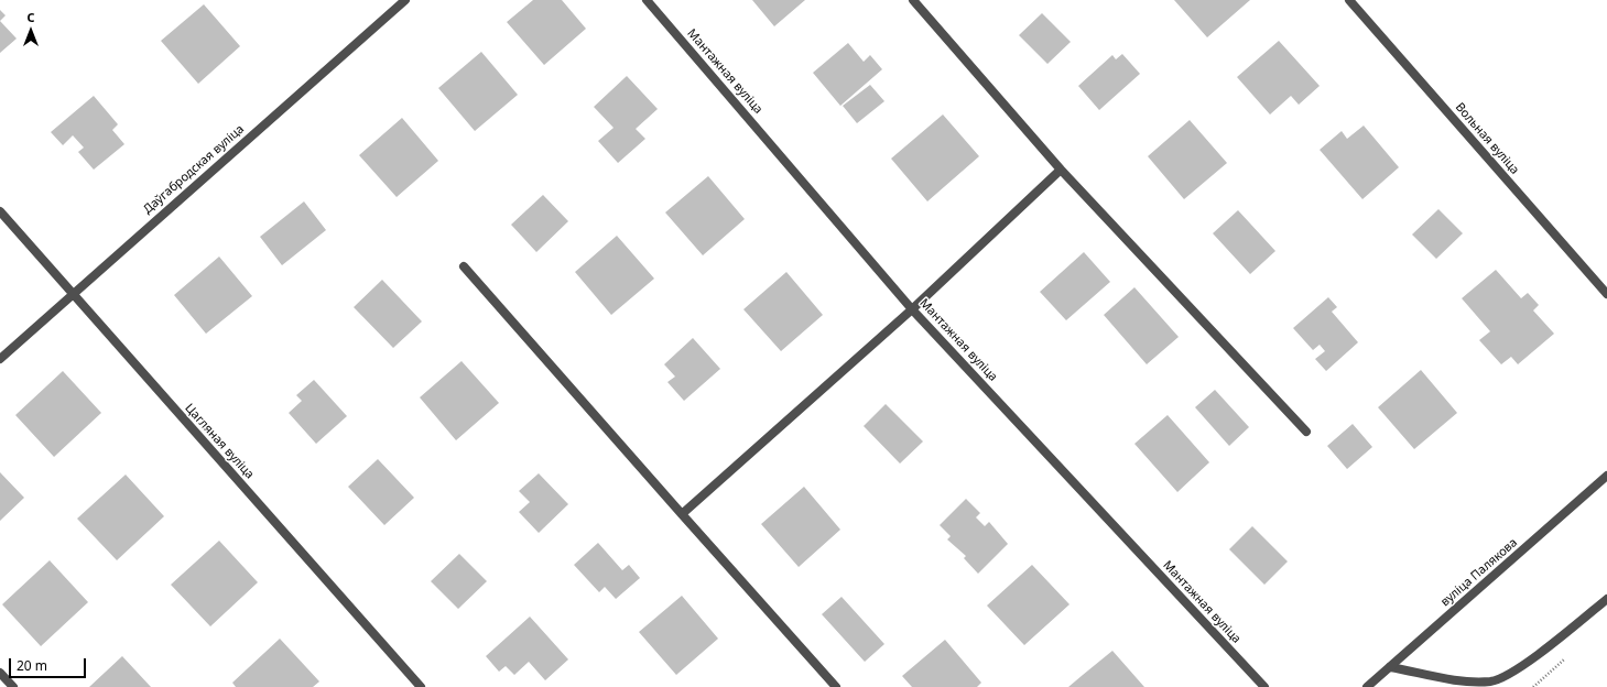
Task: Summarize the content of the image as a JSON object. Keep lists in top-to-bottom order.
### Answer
{
  "streets": {
    "street": [
      "Мантажная вуліца",
      "Вольная вуліца",
      "Даўгабродская вуліца",
      "Цагляная вуліца",
      "вуліца Палякова"
    ]
  },
  "crossings": [
    ["Даўгабродская вуліца", "Цагляная вуліца"]
  ],
  "scale_bar": "20 m",
  "north": "top"
}
